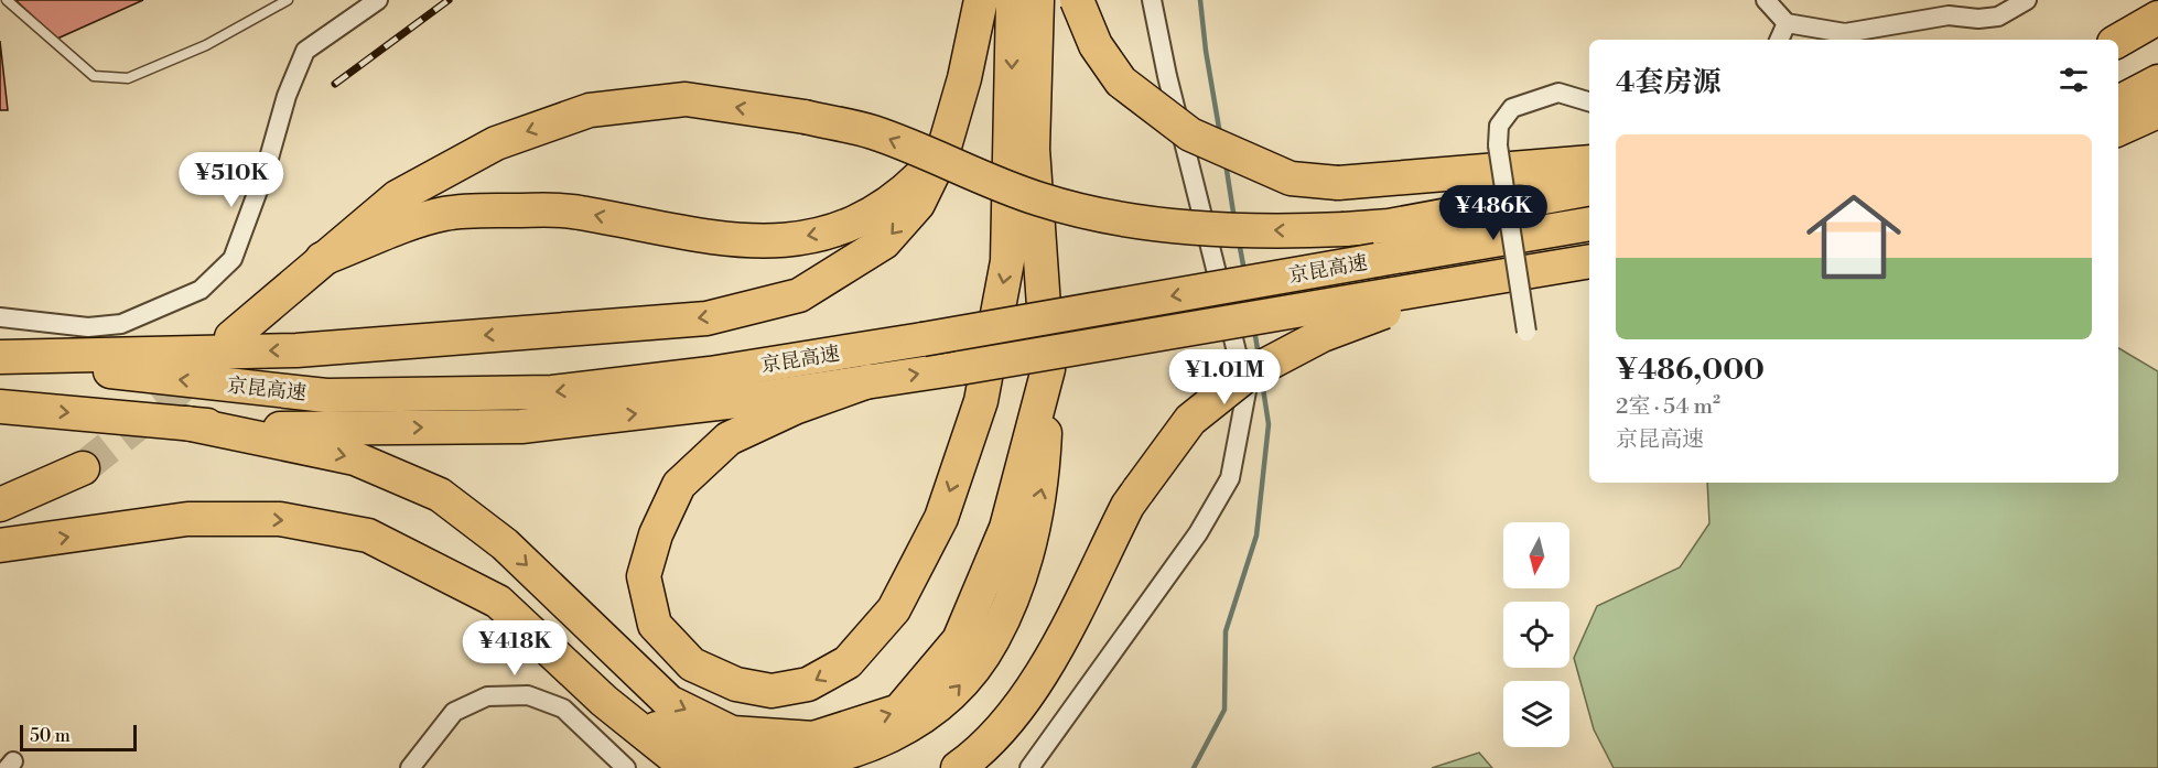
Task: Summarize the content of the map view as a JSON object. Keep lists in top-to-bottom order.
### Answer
{
  "streets": {
    "highway": ["京昆高速"]
  },
  "scale_bar": "50 m",
  "north": "bottom",
  "page": {
    "heading": "4套房源",
    "list": [
      {
        "name": "¥486,000",
        "note": "2室 · 54 m² · 京昆高速"
      }
    ],
    "price": [
      "¥510K",
      "¥486K",
      "¥1.01M",
      "¥418K"
    ],
    "scale": "50 m"
  }
}
